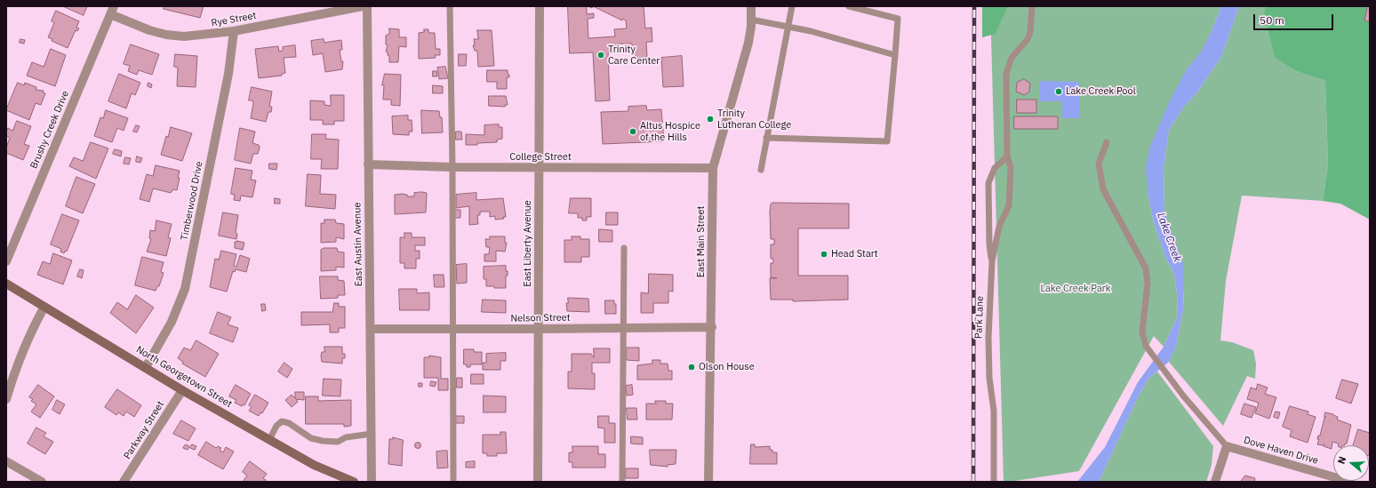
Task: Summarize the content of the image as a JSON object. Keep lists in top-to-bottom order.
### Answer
{
  "streets": {
    "street": [
      "Rye Street",
      "Brushy Creek Drive",
      "College Street",
      "Timberwood Drive",
      "East Main Street",
      "East Liberty Avenue",
      "East Austin Avenue",
      "Nelson Street",
      "North Georgetown Street",
      "Parkway Street",
      "Dove Haven Drive"
    ],
    "lane": ["Park Lane"]
  },
  "crossings": [
    ["Rye Street", "Brushy Creek Drive"],
    ["Rye Street", "Timberwood Drive"],
    ["College Street", "East Main Street"],
    ["College Street", "East Liberty Avenue"],
    ["College Street", "East Austin Avenue"],
    ["Timberwood Drive", "North Georgetown Street"],
    ["East Main Street", "Nelson Street"],
    ["East Liberty Avenue", "Nelson Street"],
    ["East Austin Avenue", "Nelson Street"],
    ["North Georgetown Street", "Parkway Street"]
  ],
  "water": ["Lake Creek"],
  "parks": ["Lake Creek Park"],
  "places": [
    "Trinity Care Center",
    "Lake Creek Pool",
    "Trinity Lutheran College",
    "Altus Hospice of the Hills",
    "Head Start",
    "Olson House"
  ],
  "scale_bar": "50 m",
  "north": "left"
}
